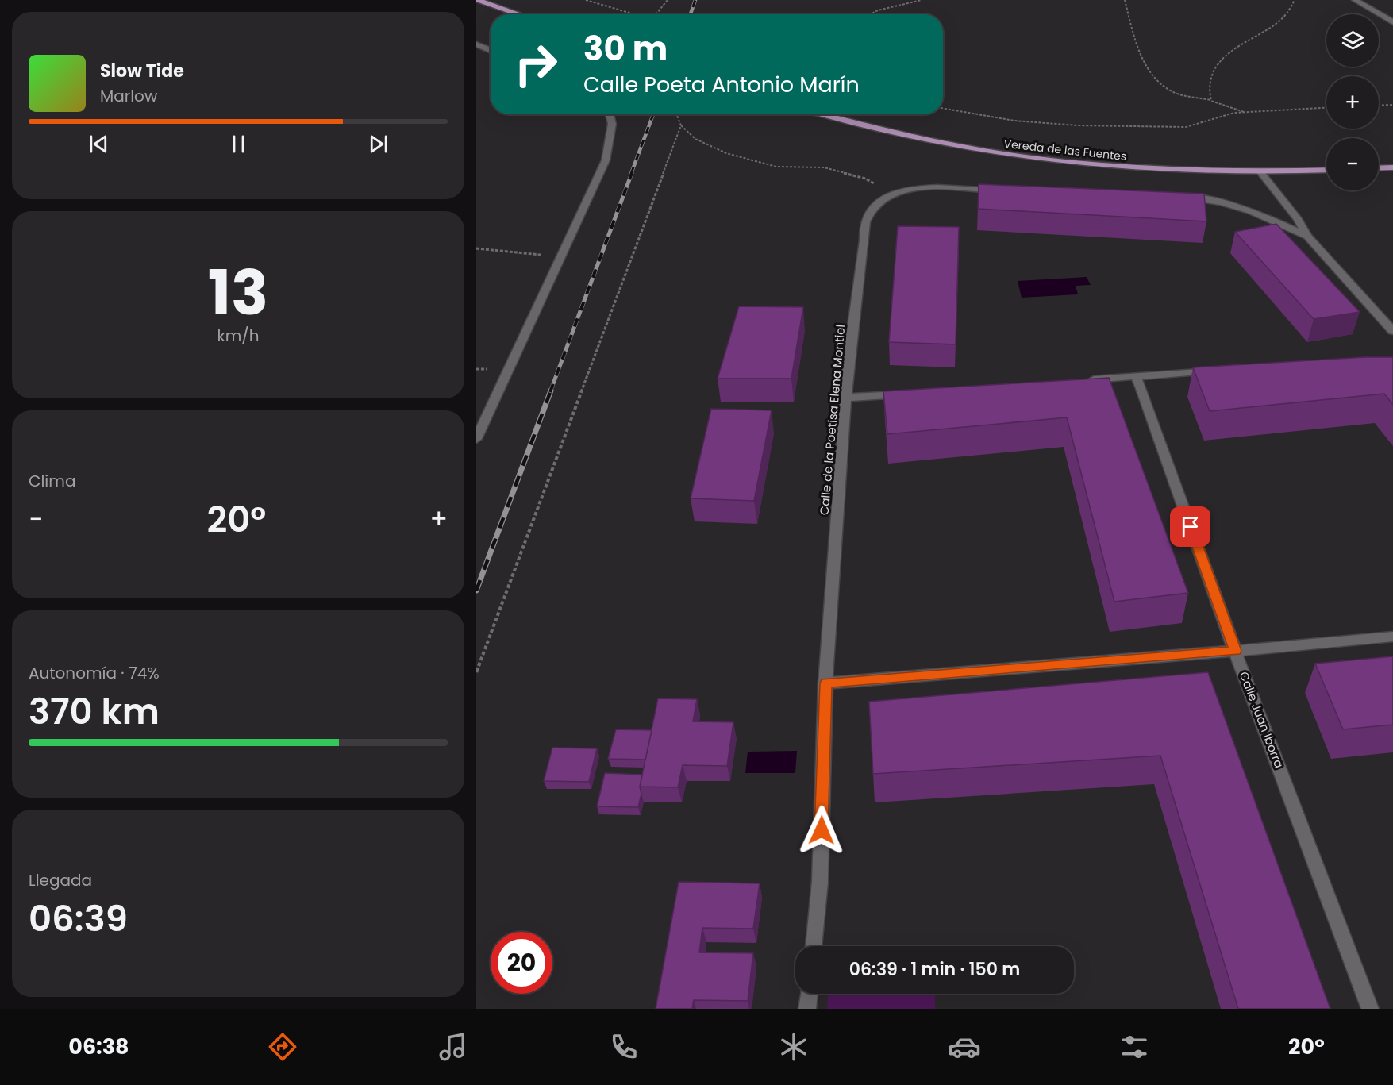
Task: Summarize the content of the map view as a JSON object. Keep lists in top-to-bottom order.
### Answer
{
  "streets": {
    "main road": ["Vereda de las Fuentes"],
    "street": ["Calle de la Poetisa Elena Montiel", "Calle Juan Iborra"]
  },
  "page": {
    "map_buttons": ["+", "−"],
    "turn": ["30 m", "Calle Poeta Antonio Marín"],
    "song": ["Slow Tide", "Marlow"],
    "tile": [
      ["13", "km/h"],
      "Clima",
      ["Autonomía · 74%", "370 km"],
      ["Llegada", "06:39"]
    ],
    "heat": ["−", "20°", "+"],
    "limit": "20",
    "trip": "06:39 · 1 min · 150 m",
    "tabs": ["06:38", "20°"]
  }
}
